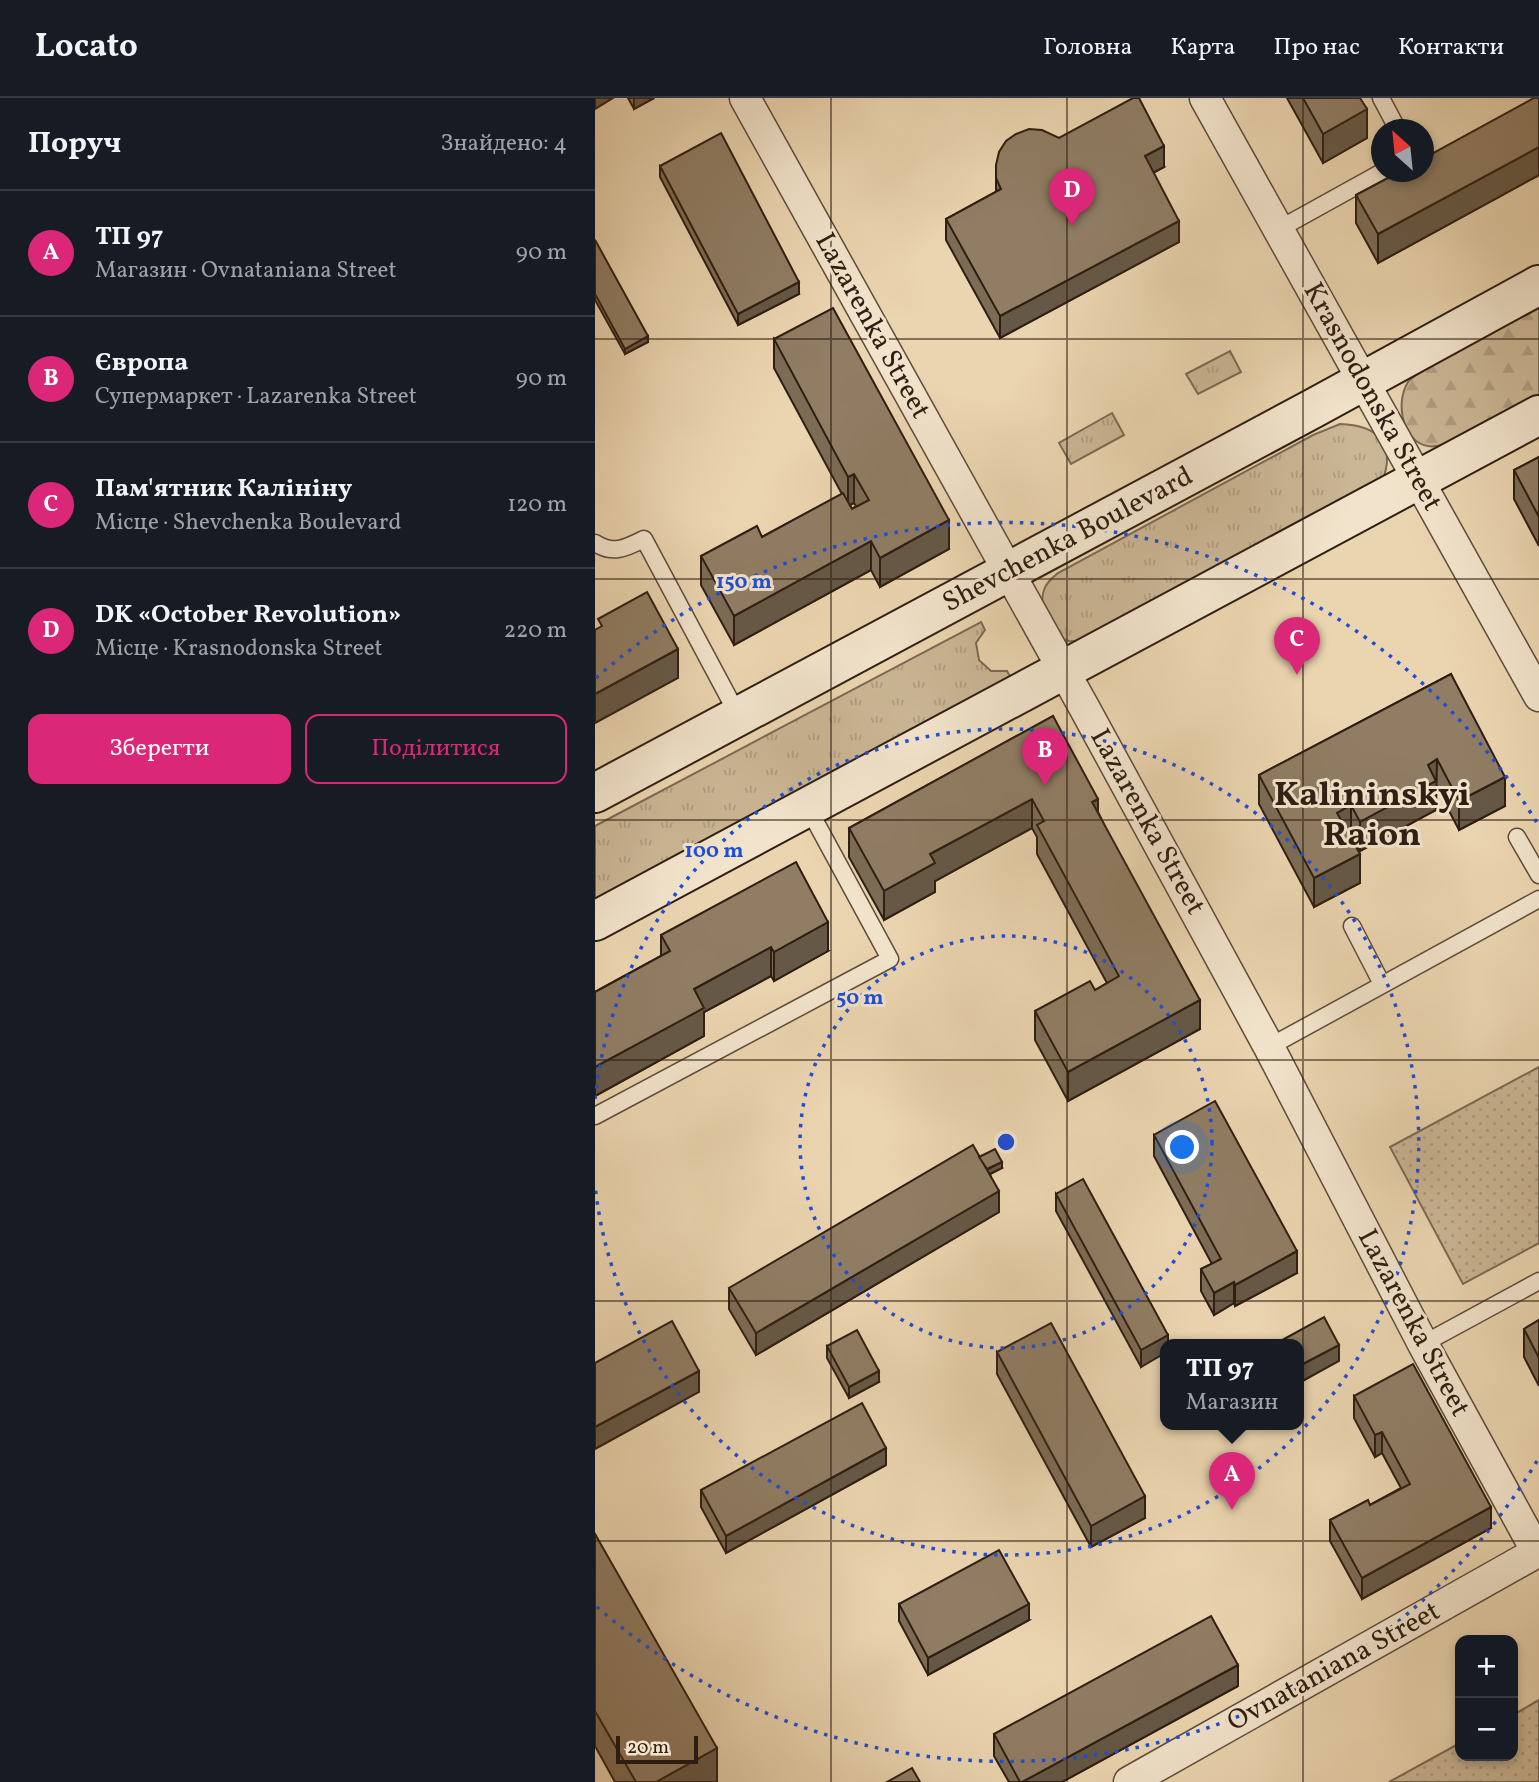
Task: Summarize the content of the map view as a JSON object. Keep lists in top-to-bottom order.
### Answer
{
  "streets": {
    "main road": ["Shevchenka Boulevard"],
    "street": ["Lazarenka Street", "Krasnodonska Street", "Ovnataniana Street"]
  },
  "crossings": [
    ["Lazarenka Street", "Shevchenka Boulevard"],
    ["Lazarenka Street", "Ovnataniana Street"],
    ["Krasnodonska Street", "Shevchenka Boulevard"]
  ],
  "districts": ["Kalininskyi Raion"],
  "scale_bar": "20 m",
  "north": "top left",
  "page": {
    "header": "Locato",
    "nav": [
      "Головна",
      "Карта",
      "Про нас",
      "Контакти"
    ],
    "heading": ["Поруч", "Знайдено: 4"],
    "pins": [
      "D",
      "C",
      "B",
      "A"
    ],
    "list": [
      {
        "mark": "A",
        "name": "ТП 97",
        "note": "Магазин · Ovnataniana Street",
        "value": "90 m"
      },
      {
        "mark": "B",
        "name": "Європа",
        "note": "Супермаркет · Lazarenka Street",
        "value": "90 m"
      },
      {
        "mark": "C",
        "name": "Пам'ятник Калініну",
        "note": "Місце · Shevchenka Boulevard",
        "value": "120 m"
      },
      {
        "mark": "D",
        "name": "DK «October Revolution»",
        "note": "Місце · Krasnodonska Street",
        "value": "220 m"
      }
    ],
    "buttons": ["Зберегти", "Поділитися"],
    "popup": ["ТП 97", "Магазин"],
    "map_buttons": ["+", "−"],
    "scale": "20 m"
  },
  "rings": ["150 m", "100 m", "50 m"]
}
